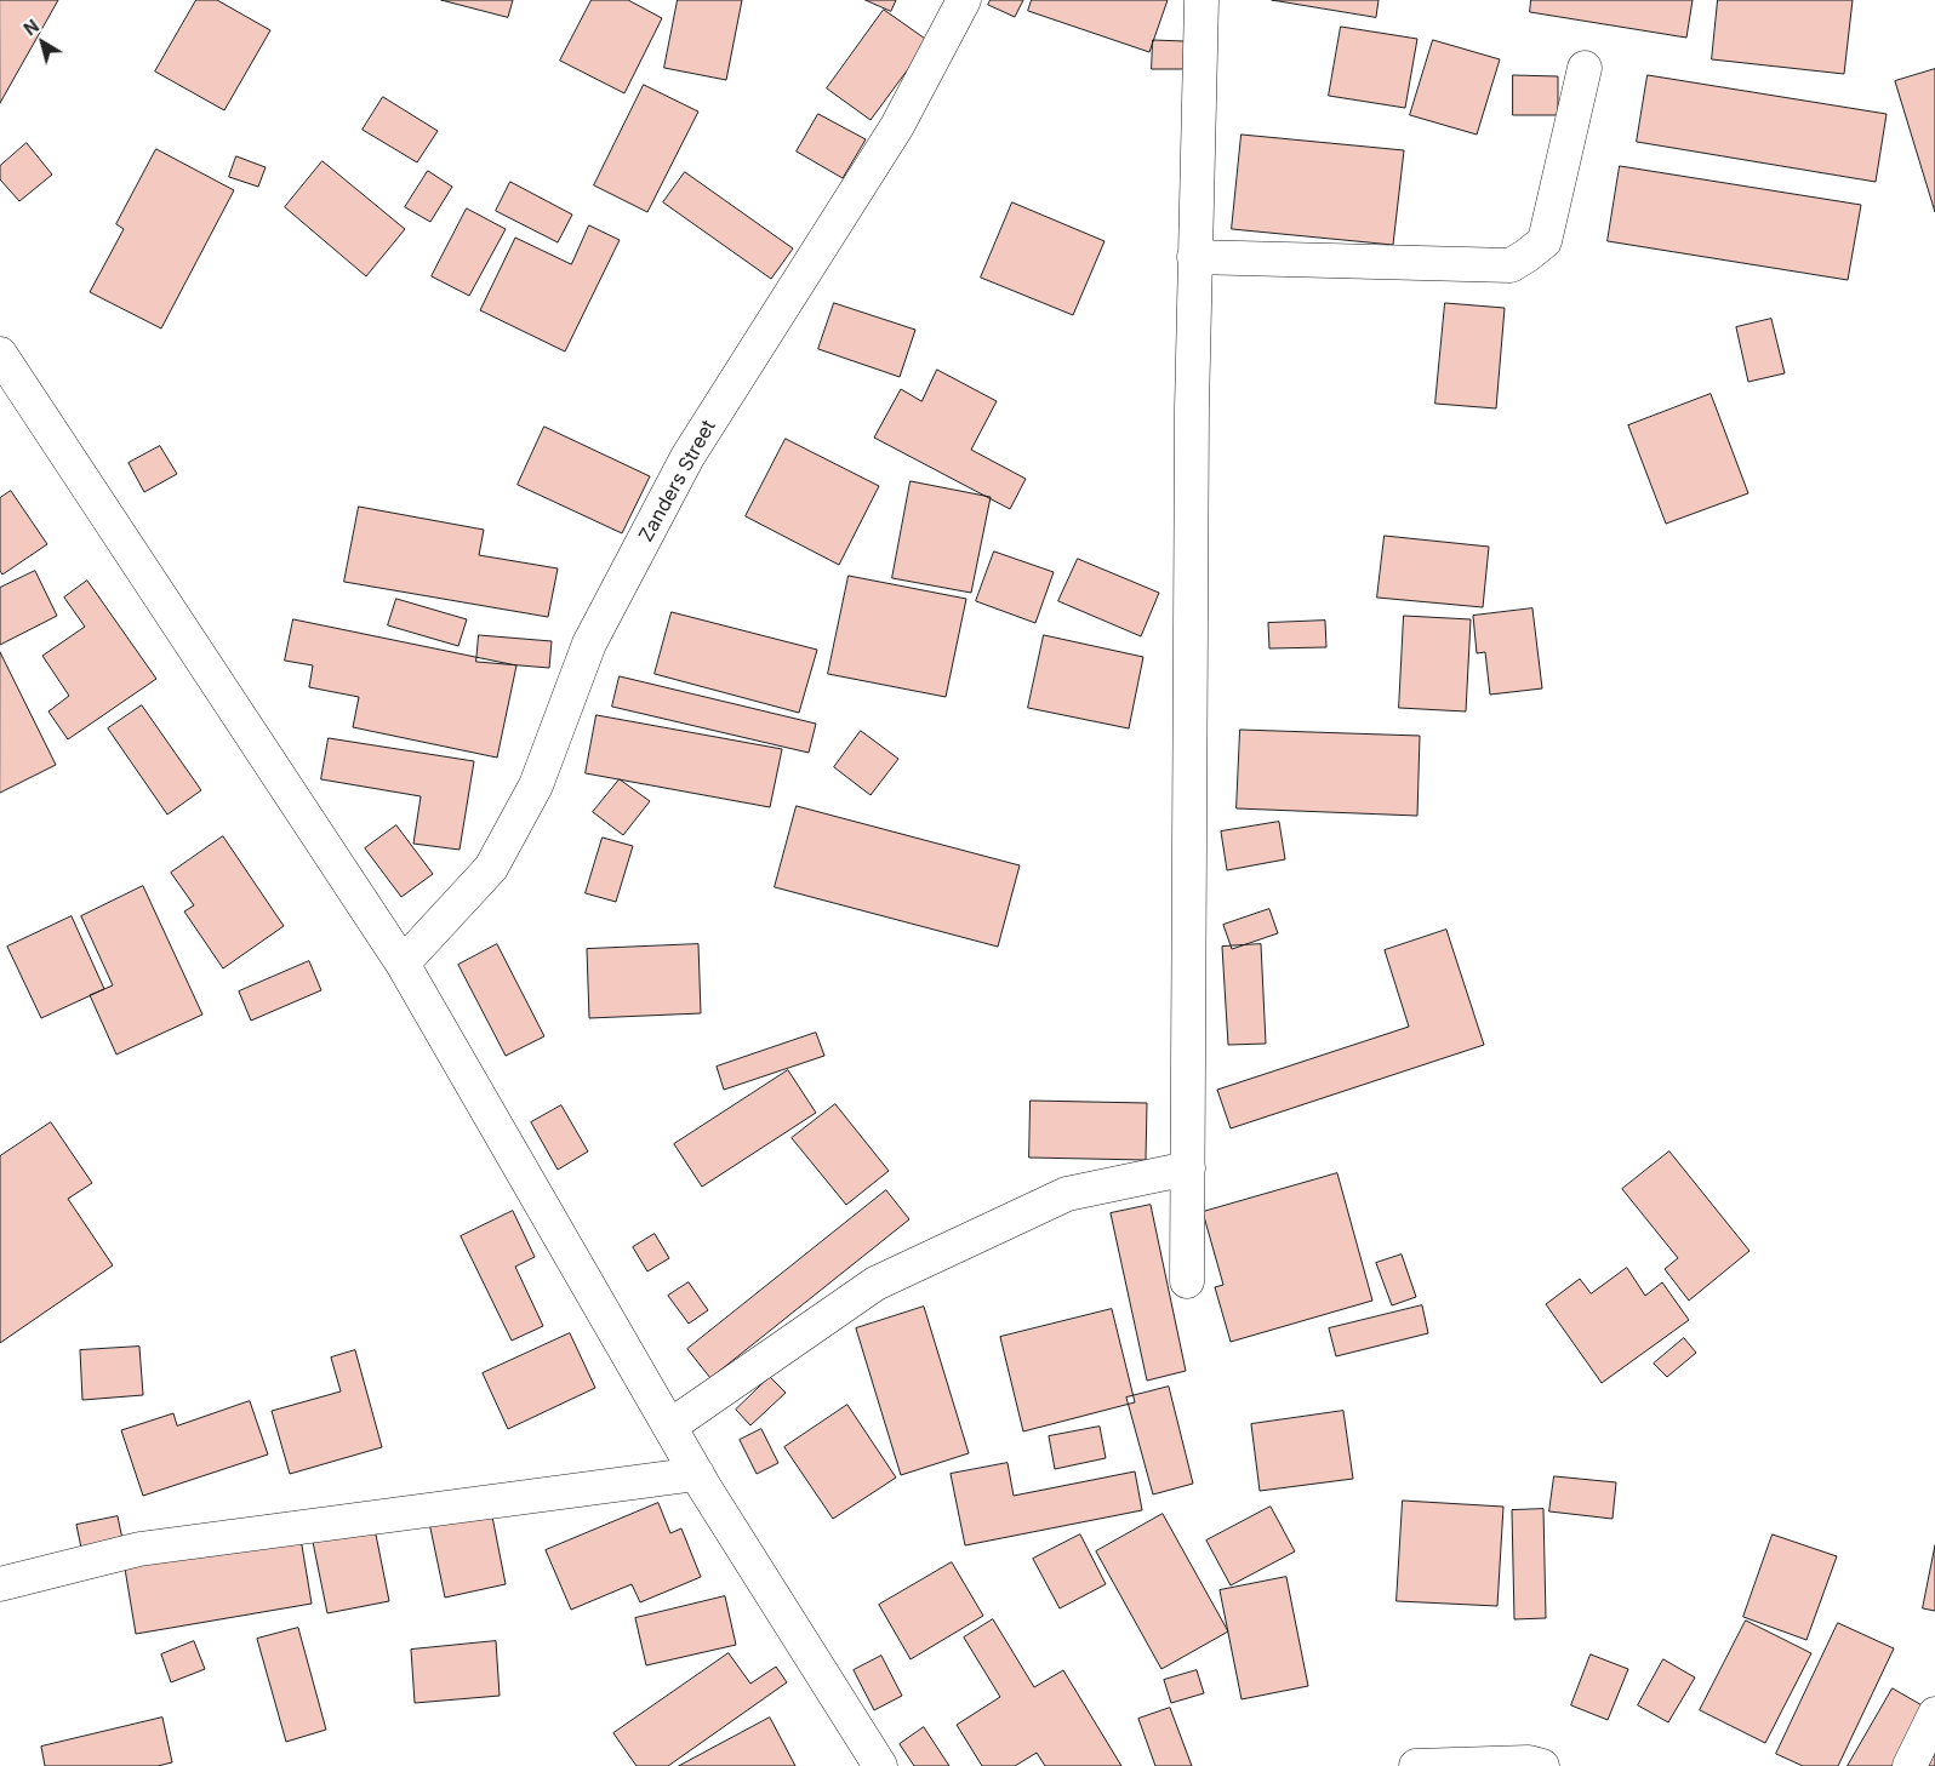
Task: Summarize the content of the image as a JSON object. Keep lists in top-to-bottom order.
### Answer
{
  "streets": {
    "street": ["Zanders Street"]
  },
  "north": "top left"
}
